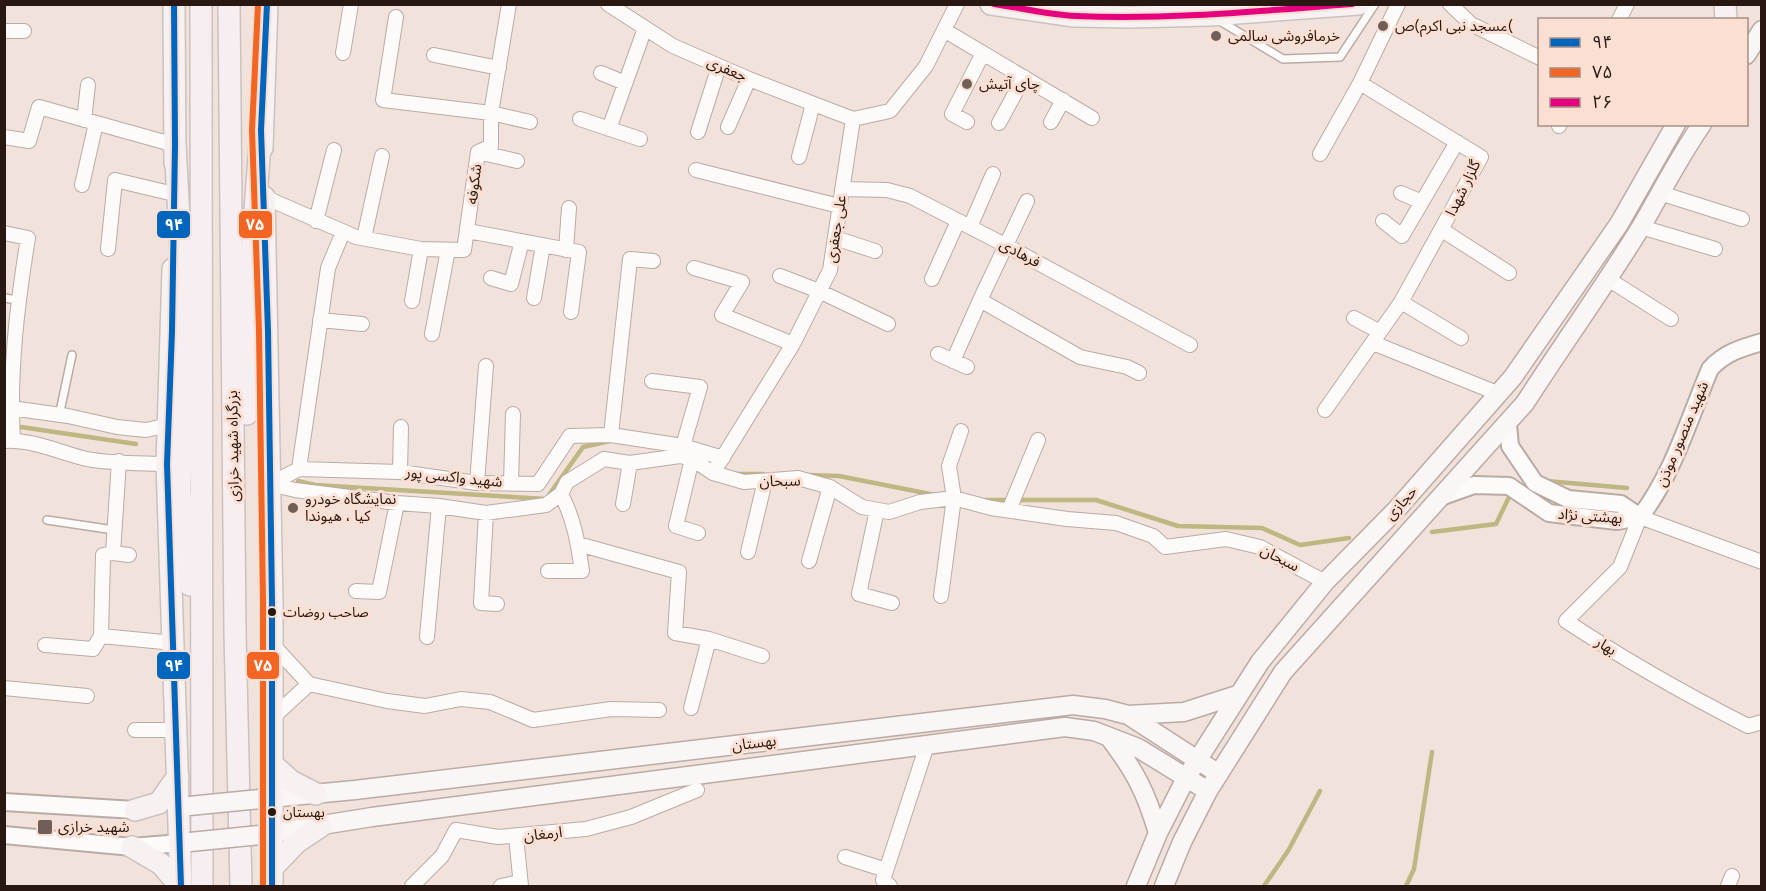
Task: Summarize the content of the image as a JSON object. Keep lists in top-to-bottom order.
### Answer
{
  "streets": {
    "highway": ["بزرگراه شهید خرازی"],
    "main road": ["حجازی", "بهستان"],
    "street": [
      "جعفری",
      "شکوفه",
      "گلزار شهدا",
      "علی جعفری",
      "فرهادی",
      "شهید منصور موذن",
      "شهید واکسی پور",
      "سبحان",
      "بهشتی نژاد",
      "بهار",
      "ارمغان"
    ]
  },
  "crossings": [
    ["جعفری", "علی جعفری"],
    ["علی جعفری", "فرهادی"],
    ["علی جعفری", "شهید واکسی پور"],
    ["علی جعفری", "سبحان"],
    ["شهید منصور موذن", "بهشتی نژاد"],
    ["شهید منصور موذن", "بهار"],
    ["سبحان", "حجازی"],
    ["حجازی", "بهشتی نژاد"],
    ["حجازی", "بهستان"],
    ["بهشتی نژاد", "بهار"]
  ],
  "places": {
    "other": [
      "مسجد نبی اکرم)ص(",
      "خرمافروشی سالمی",
      "چای آتیش",
      "نمایشگاه خودرو کیا ، هیوندا",
      "صاحب روضات",
      "بهستان"
    ],
    "transit": ["شهید خرازی"]
  },
  "lines": ["transit line ۹۴", "transit line ۷۵", "transit line ۲۶"],
  "legend": ["۹۴", "۷۵", "۲۶"]
}
